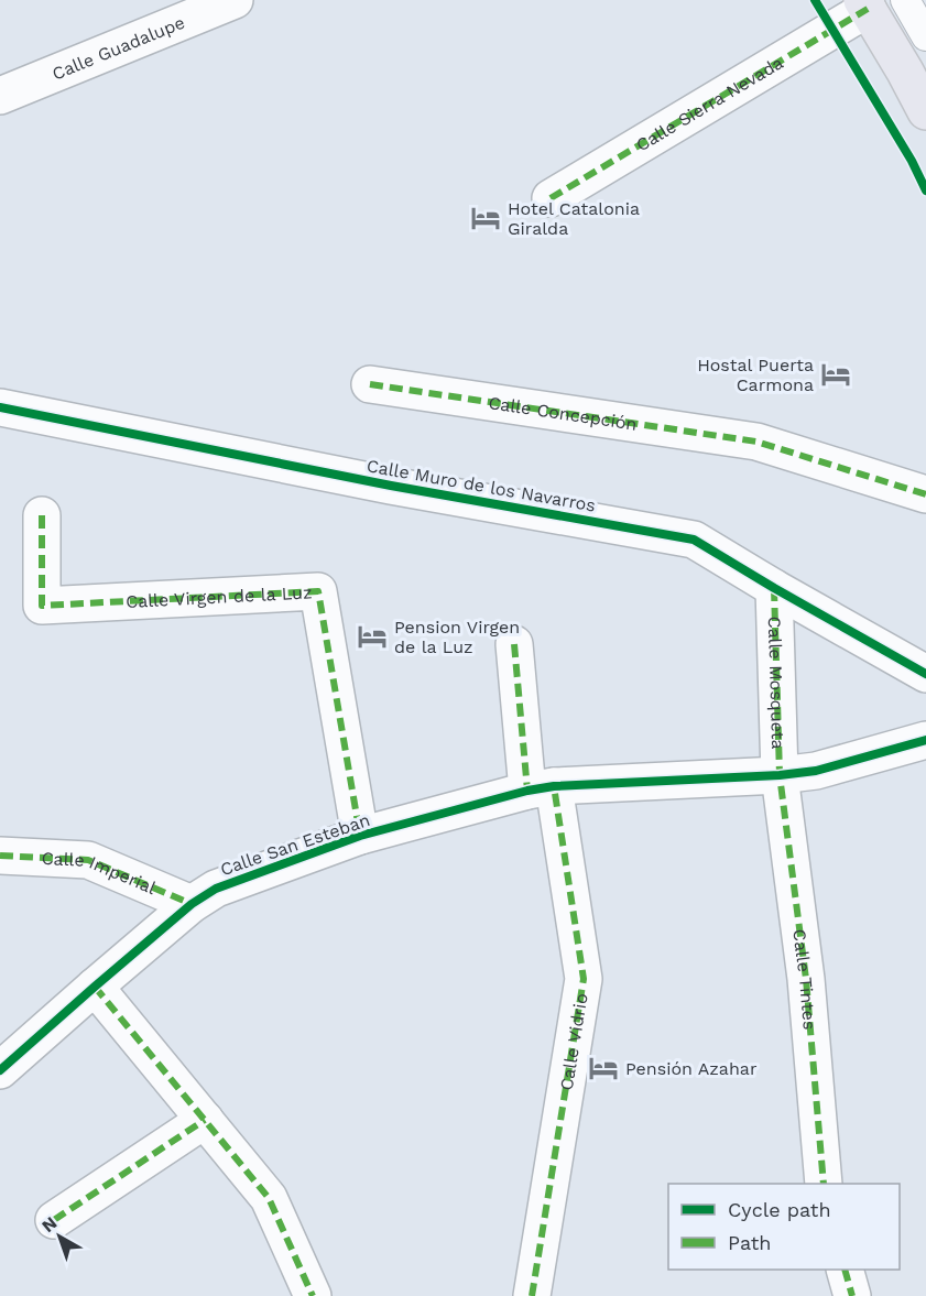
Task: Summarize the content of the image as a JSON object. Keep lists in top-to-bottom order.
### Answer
{
  "streets": {
    "street": [
      "Calle Guadalupe",
      "Calle Sierra Nevada",
      "Calle Concepción",
      "Calle Muro de los Navarros",
      "Calle Virgen de la Luz",
      "Calle Mosqueta",
      "Calle San Esteban",
      "Calle Imperial",
      "Calle Tintes",
      "Calle Vidrio"
    ]
  },
  "crossings": [
    ["Calle Muro de los Navarros", "Calle Mosqueta"],
    ["Calle Virgen de la Luz", "Calle San Esteban"],
    ["Calle Mosqueta", "Calle San Esteban"],
    ["Calle Mosqueta", "Calle Tintes"],
    ["Calle San Esteban", "Calle Imperial"],
    ["Calle San Esteban", "Calle Tintes"],
    ["Calle San Esteban", "Calle Vidrio"]
  ],
  "places": {
    "hotel": [
      "Hotel Catalonia Giralda",
      "Hostal Puerta Carmona",
      "Pension Virgen de la Luz",
      "Pensión Azahar"
    ]
  },
  "legend": ["Cycle path", "Path"],
  "north": "top left"
}
